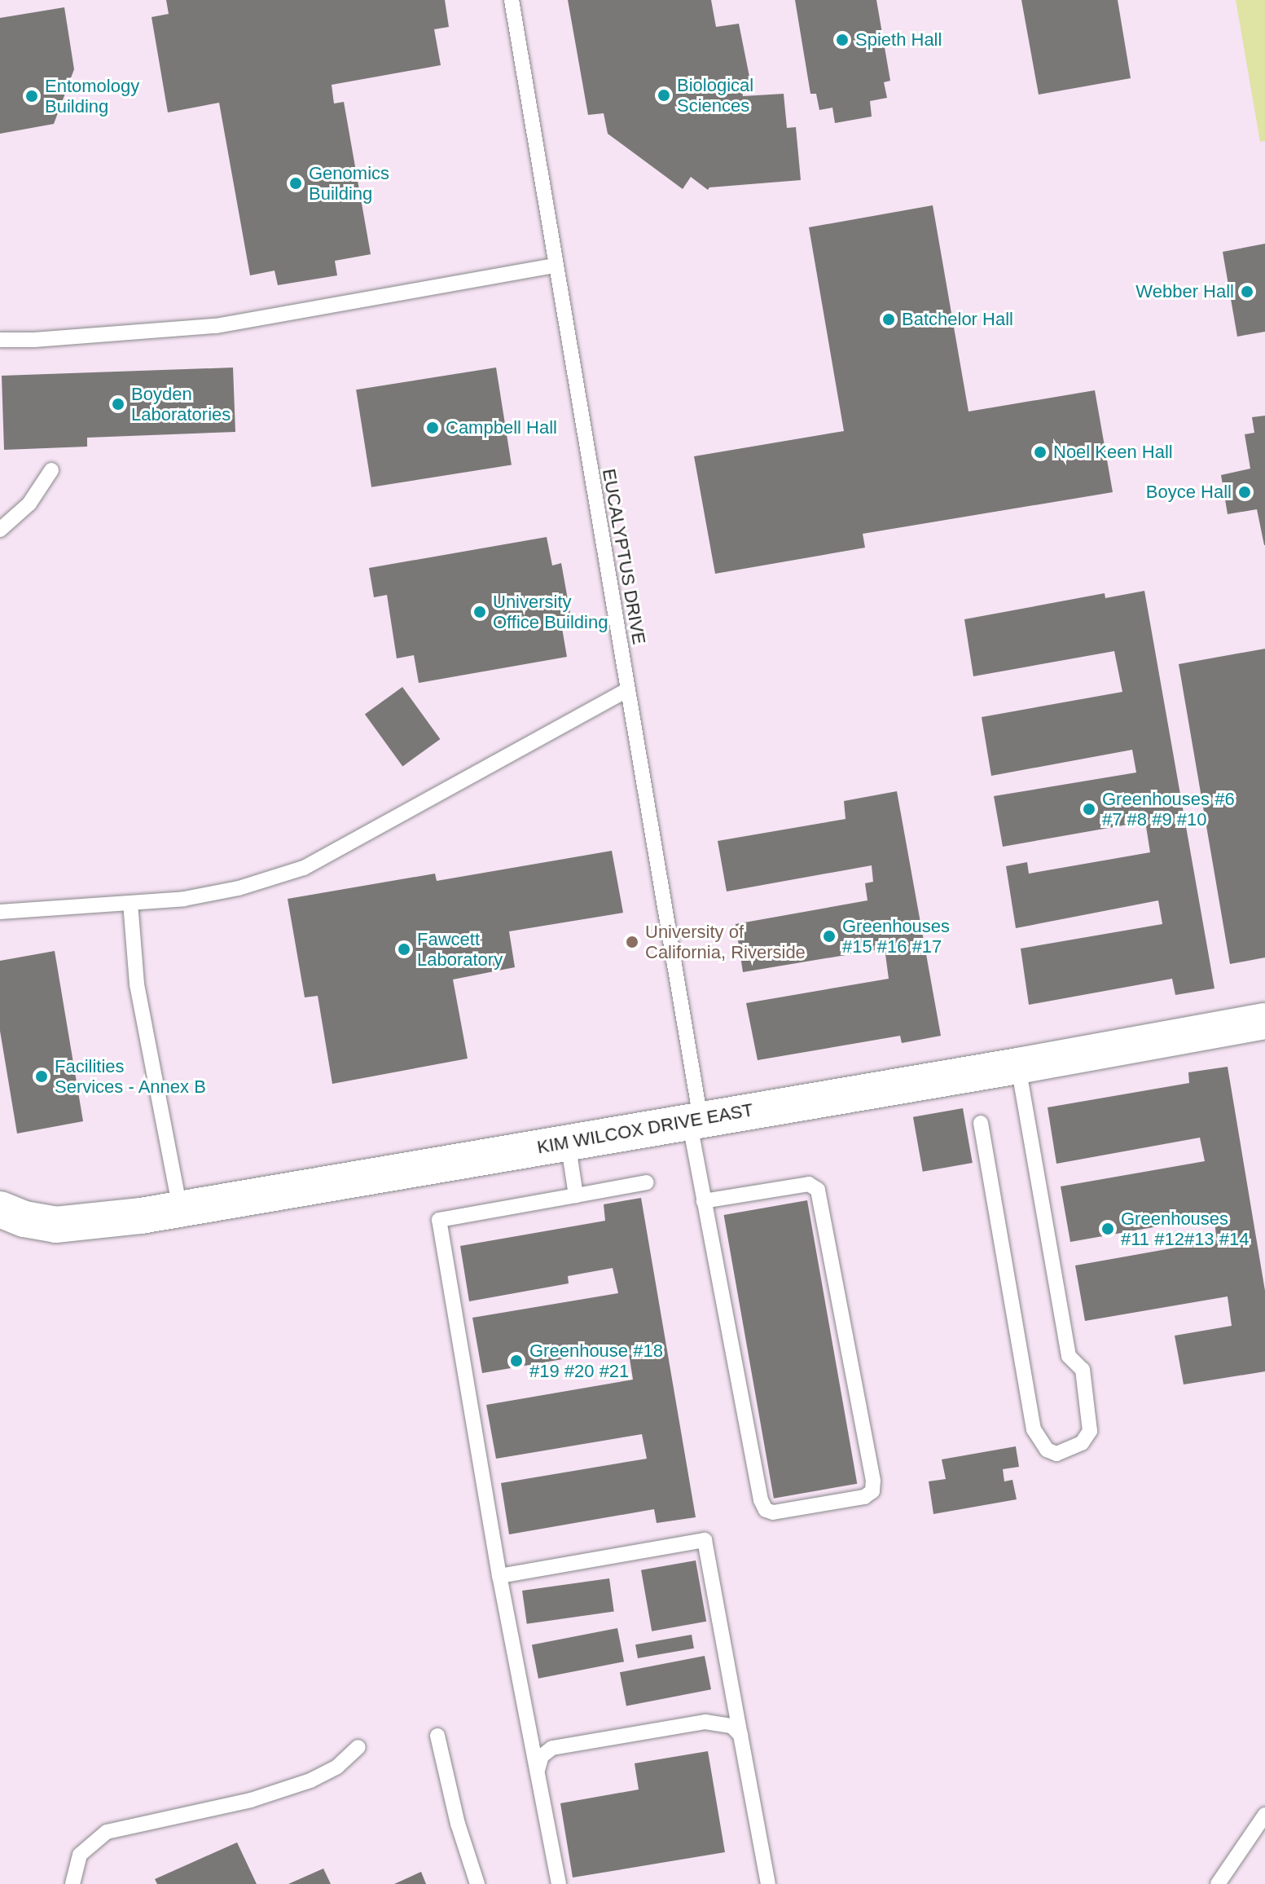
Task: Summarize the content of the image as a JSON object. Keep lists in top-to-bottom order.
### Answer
{
  "streets": {
    "street": ["KIM WILCOX DRIVE EAST"],
    "lane": ["EUCALYPTUS DRIVE"]
  },
  "crossings": [
    ["EUCALYPTUS DRIVE", "KIM WILCOX DRIVE EAST"]
  ],
  "places": [
    "Spieth Hall",
    "Biological Sciences",
    "Entomology Building",
    "Genomics Building",
    "Webber Hall",
    "Batchelor Hall",
    "Boyden Laboratories",
    "Campbell Hall",
    "Noel Keen Hall",
    "Boyce Hall",
    "University Office Building",
    "Greenhouses #6 #7 #8 #9 #10",
    "Greenhouses #15 #16 #17",
    "University of California, Riverside",
    "Fawcett Laboratory",
    "Facilities Services - Annex B",
    "Greenhouses #11 #12#13 #14",
    "Greenhouse #18 #19 #20 #21"
  ]
}
